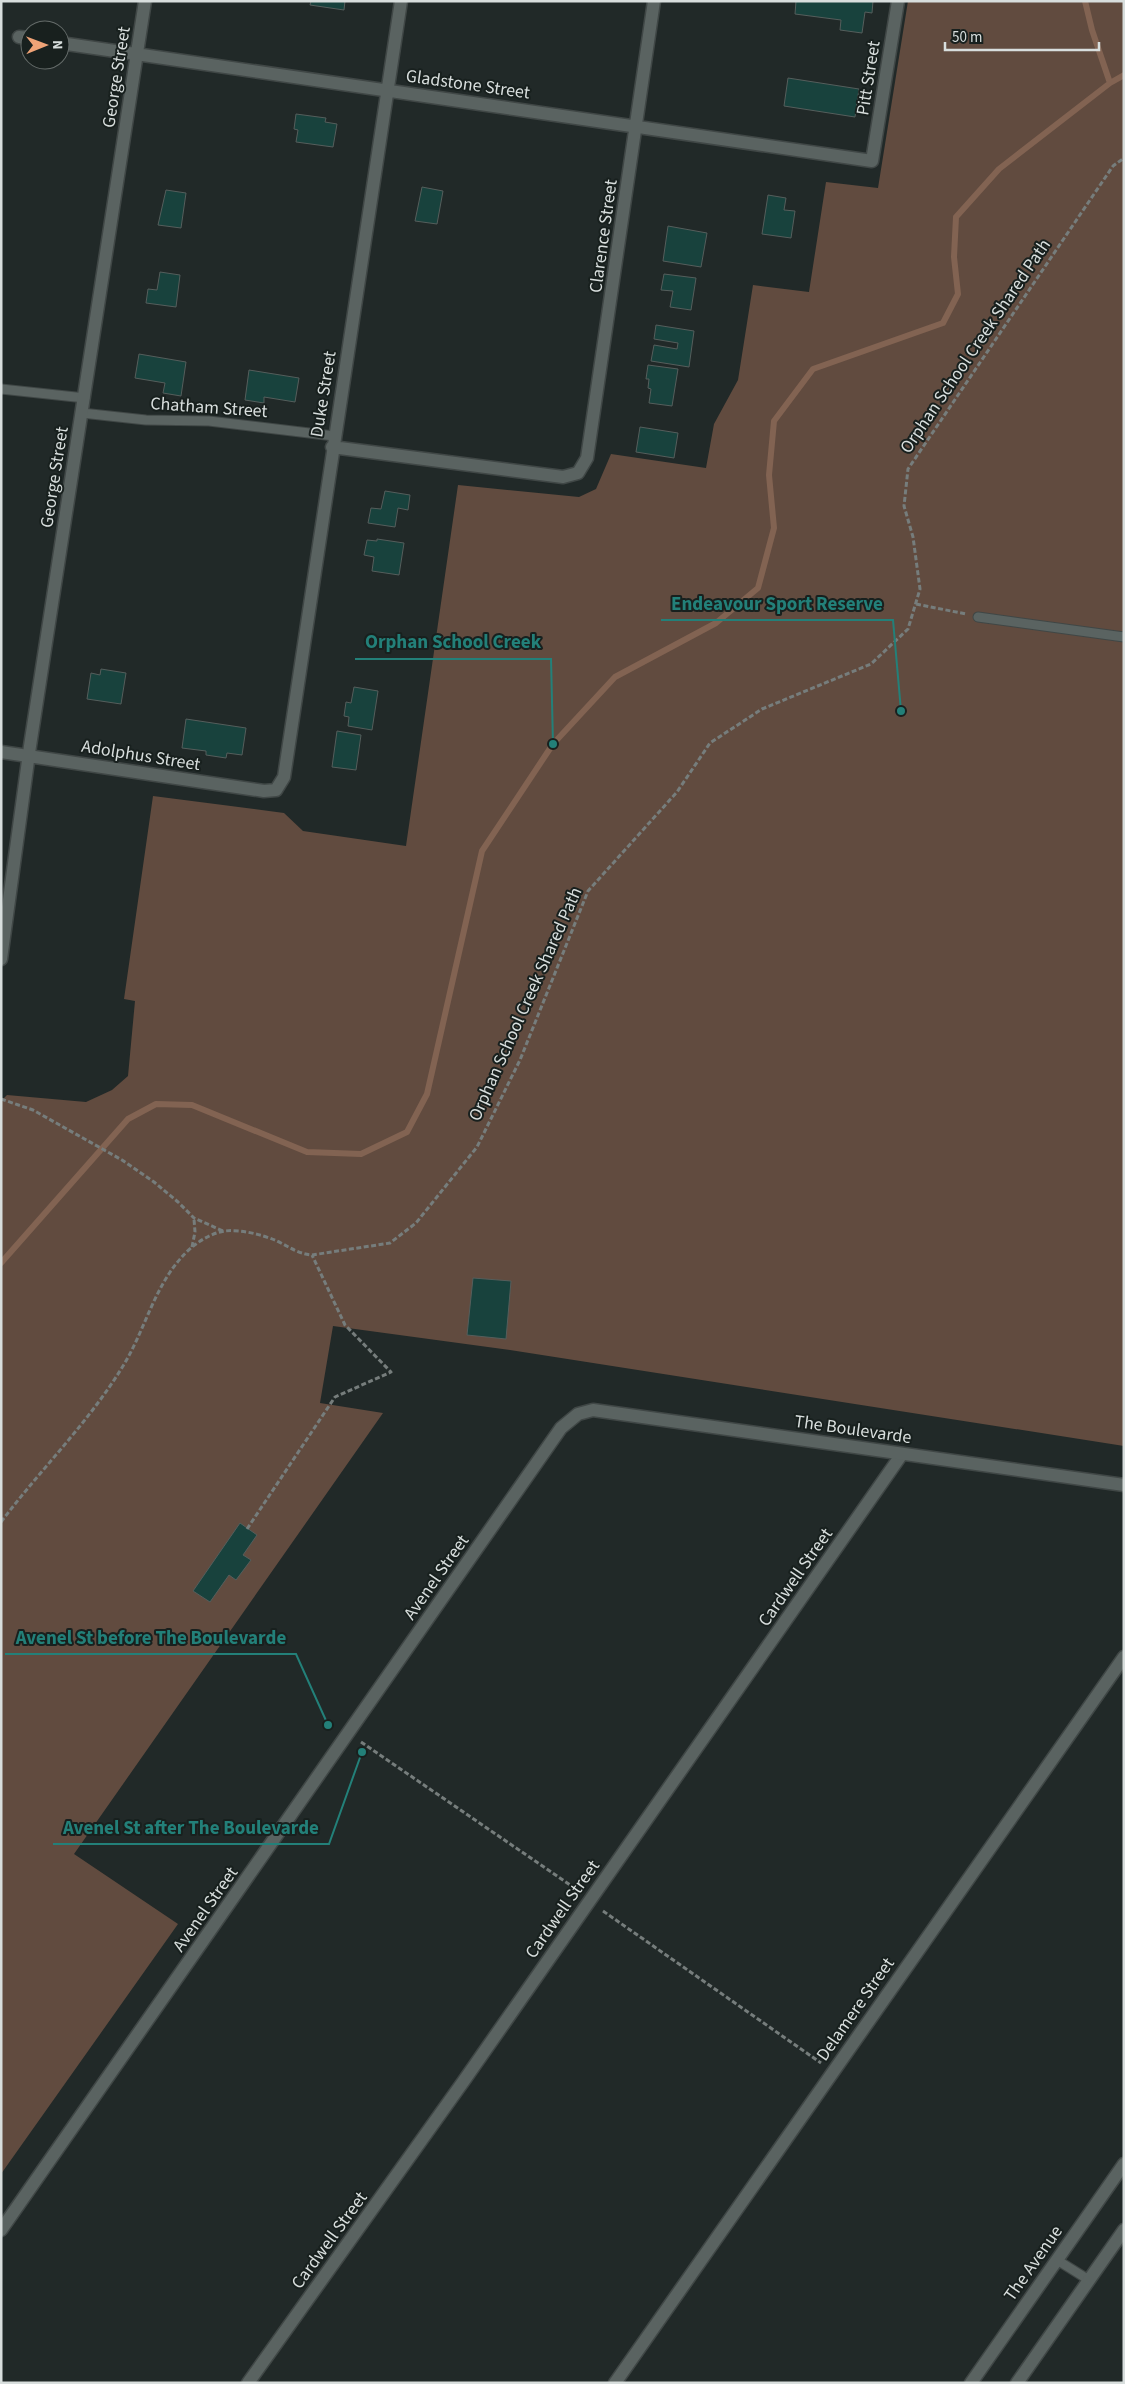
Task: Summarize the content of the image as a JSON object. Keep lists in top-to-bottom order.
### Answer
{
  "streets": {
    "street": [
      "George Street",
      "Pitt Street",
      "Gladstone Street",
      "Clarence Street",
      "Duke Street",
      "Chatham Street",
      "Adolphus Street",
      "The Boulevarde",
      "Avenel Street",
      "Cardwell Street",
      "Delamere Street",
      "The Avenue"
    ],
    "path": ["Orphan School Creek Shared Path"]
  },
  "crossings": [
    ["George Street", "Gladstone Street"],
    ["George Street", "Chatham Street"],
    ["George Street", "Adolphus Street"],
    ["Pitt Street", "Gladstone Street"],
    ["Gladstone Street", "Clarence Street"],
    ["Gladstone Street", "Duke Street"],
    ["Clarence Street", "Chatham Street"],
    ["Duke Street", "Chatham Street"],
    ["Duke Street", "Adolphus Street"],
    ["The Boulevarde", "Avenel Street"],
    ["The Boulevarde", "Cardwell Street"]
  ],
  "places": [
    "Endeavour Sport Reserve",
    "Orphan School Creek",
    "Avenel St before The Boulevarde",
    "Avenel St after The Boulevarde"
  ],
  "scale_bar": "50 m",
  "north": "right"
}
